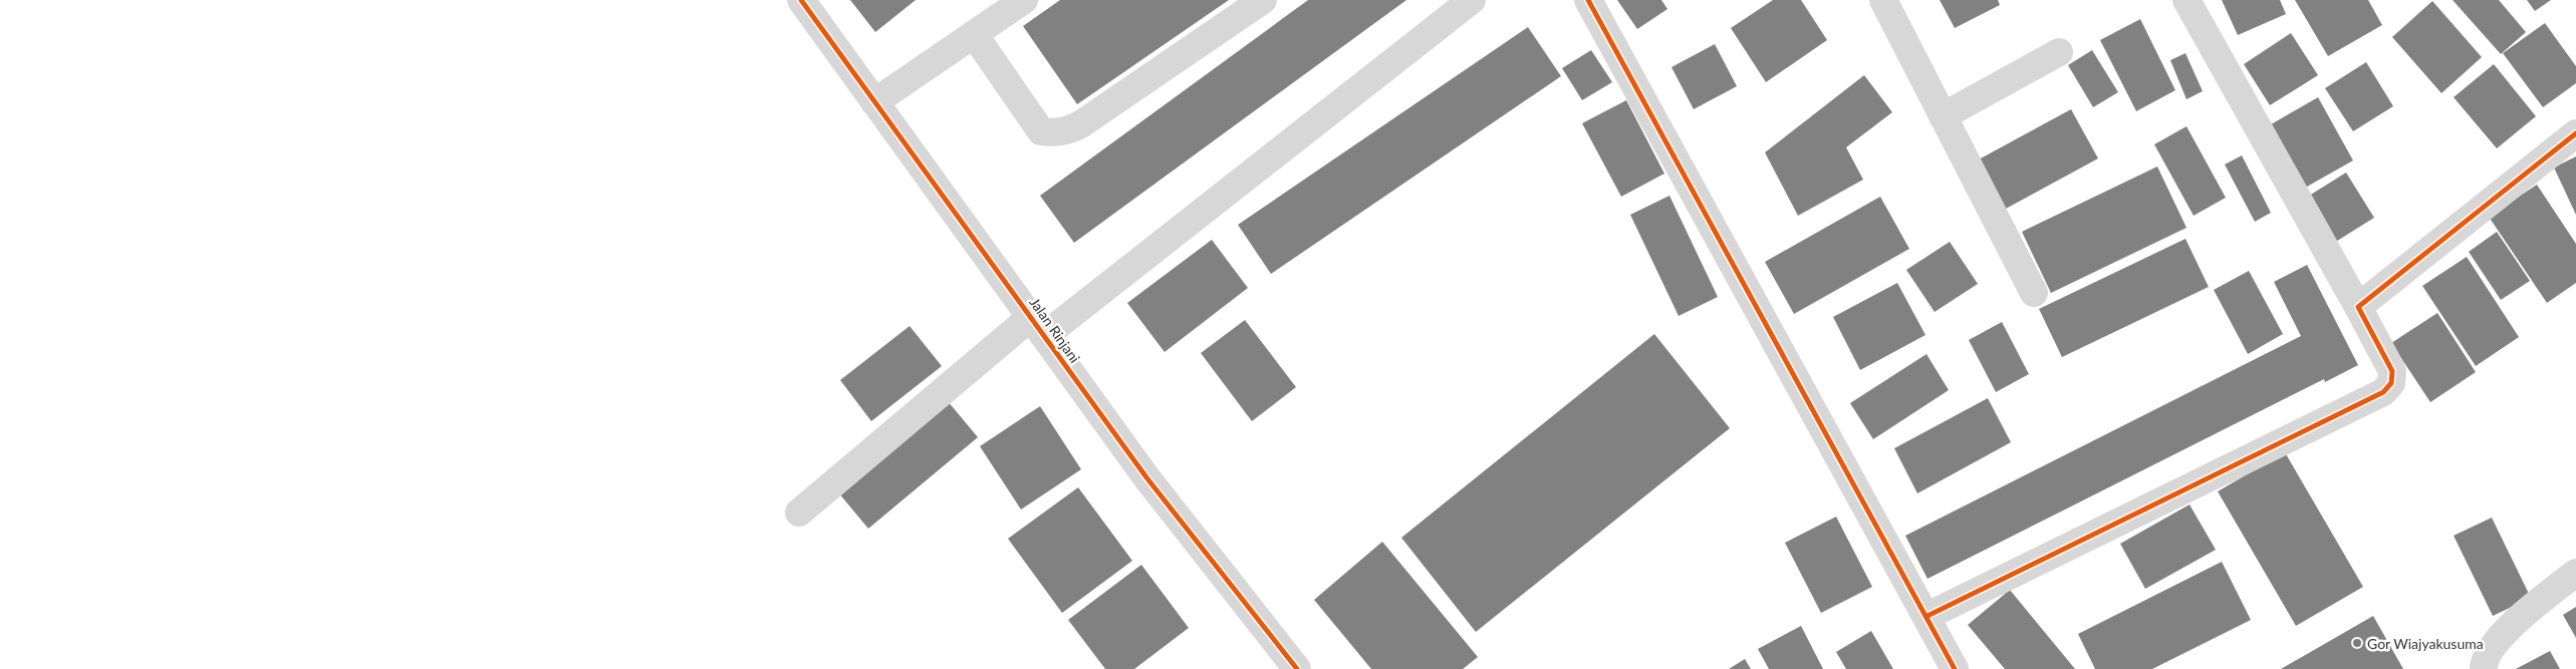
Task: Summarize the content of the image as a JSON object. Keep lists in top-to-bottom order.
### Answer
{
  "streets": {
    "street": ["Jalan Rinjani"]
  },
  "places": ["Gor Wiajyakusuma"]
}
